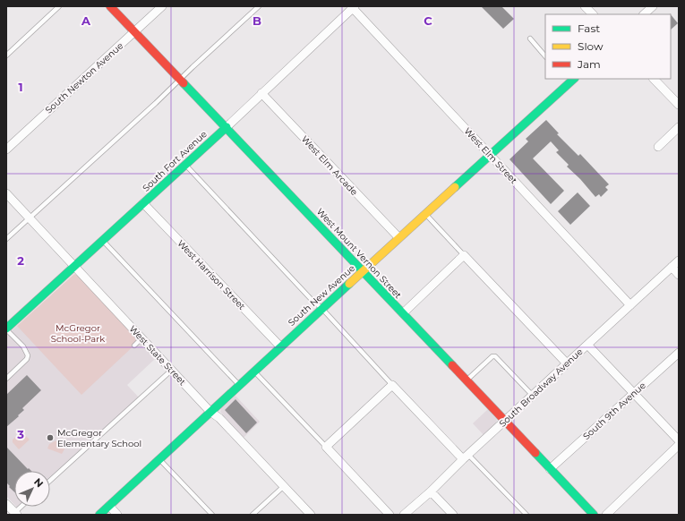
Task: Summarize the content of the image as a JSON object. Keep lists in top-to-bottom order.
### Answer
{
  "streets": {
    "street": [
      "South Newton Avenue",
      "West Elm Street",
      "South Fort Avenue",
      "West Elm Arcade",
      "West Mount Vernon Street",
      "West Harrison Street",
      "South New Avenue",
      "West State Street",
      "South Broadway Avenue",
      "South 9th Avenue"
    ]
  },
  "crossings": [
    ["South Newton Avenue", "West Mount Vernon Street"],
    ["West Elm Street", "South Fort Avenue"],
    ["West Elm Street", "South New Avenue"],
    ["West Elm Street", "South Broadway Avenue"],
    ["South Fort Avenue", "West Elm Arcade"],
    ["South Fort Avenue", "West Mount Vernon Street"],
    ["South Fort Avenue", "West Harrison Street"],
    ["South Fort Avenue", "West State Street"],
    ["West Elm Arcade", "South New Avenue"],
    ["West Mount Vernon Street", "South New Avenue"],
    ["West Mount Vernon Street", "South Broadway Avenue"],
    ["West Mount Vernon Street", "South 9th Avenue"],
    ["West Harrison Street", "South New Avenue"],
    ["South New Avenue", "West State Street"]
  ],
  "parks": ["McGregor School-Park"],
  "places": ["McGregor Elementary School"],
  "legend": ["Fast", "Slow", "Jam"],
  "north": "top right",
  "grid": {
    "columns": ["A", "B", "C"],
    "rows": ["1", "2", "3"]
  }
}
